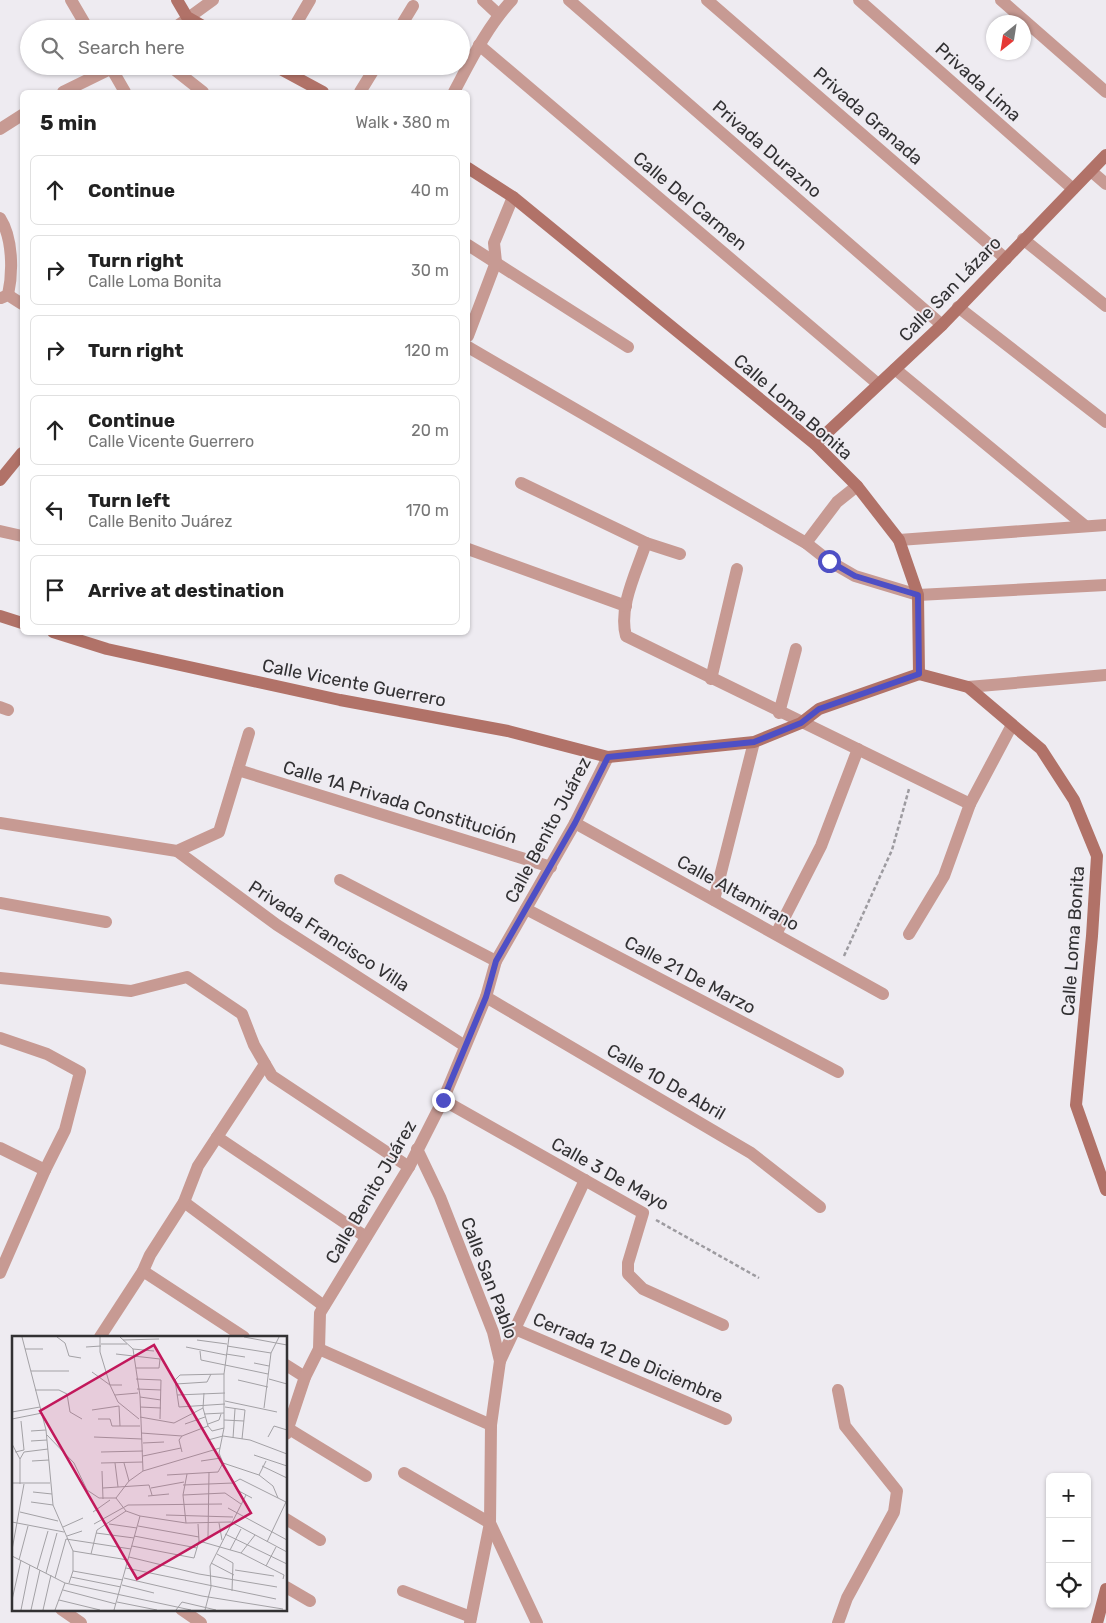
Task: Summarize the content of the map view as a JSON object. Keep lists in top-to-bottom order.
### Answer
{
  "streets": {
    "street": [
      "Privada Lima",
      "Privada Granada",
      "Privada Durazno",
      "Calle Del Carmen",
      "Calle San Lázaro",
      "Calle Loma Bonita",
      "Calle Vicente Guerrero",
      "Calle 1A Privada Constitución",
      "Calle Benito Juárez",
      "Calle Altamirano",
      "Privada Francisco Villa",
      "Calle 21 De Marzo",
      "Calle 10 De Abril",
      "Calle 3 De Mayo",
      "Calle San Pablo",
      "Cerrada 12 De Diciembre"
    ]
  },
  "crossings": [
    ["Privada Lima", "Calle San Lázaro"],
    ["Privada Granada", "Calle San Lázaro"],
    ["Privada Durazno", "Calle San Lázaro"],
    ["Calle Del Carmen", "Calle San Lázaro"],
    ["Calle San Lázaro", "Calle Loma Bonita"],
    ["Calle Loma Bonita", "Calle Vicente Guerrero"],
    ["Calle Vicente Guerrero", "Calle Benito Juárez"],
    ["Calle 1A Privada Constitución", "Calle Benito Juárez"],
    ["Calle Benito Juárez", "Calle Altamirano"],
    ["Calle Benito Juárez", "Privada Francisco Villa"],
    ["Calle Benito Juárez", "Calle 21 De Marzo"],
    ["Calle Benito Juárez", "Calle 10 De Abril"],
    ["Calle Benito Juárez", "Calle 3 De Mayo"],
    ["Calle Benito Juárez", "Calle San Pablo"]
  ],
  "north": "bottom left",
  "page": {
    "search": "Search here",
    "heading": ["5 min", "Walk · 380 m"],
    "list": [
      ["Continue", "40 m"],
      ["Turn right", "Calle Loma Bonita", "30 m"],
      ["Turn right", "120 m"],
      ["Continue", "Calle Vicente Guerrero", "20 m"],
      ["Turn left", "Calle Benito Juárez", "170 m"],
      "Arrive at destination"
    ],
    "map_buttons": ["+", "−"]
  }
}
